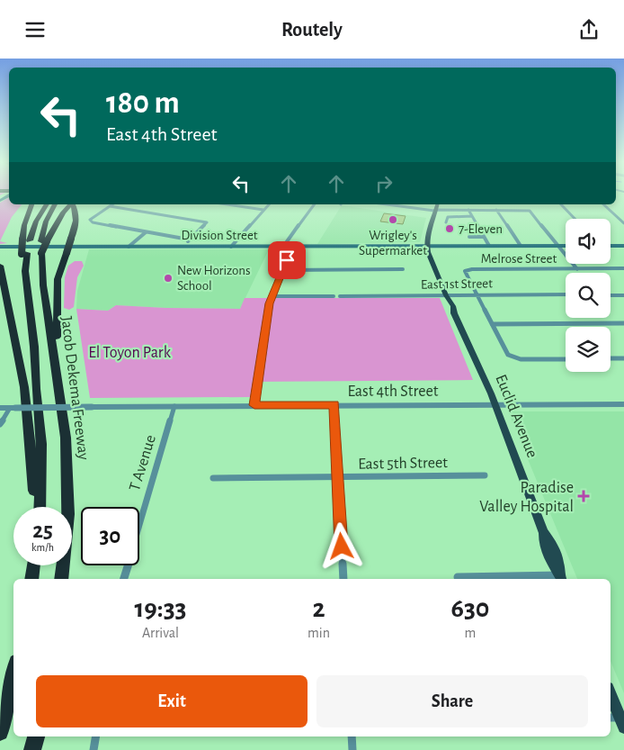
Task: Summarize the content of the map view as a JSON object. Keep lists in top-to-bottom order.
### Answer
{
  "streets": {
    "highway": ["Jacob Dekema Freeway"],
    "main road": ["Division Street", "Euclid Avenue"],
    "street": [
      "Melrose Street",
      "East 1st Street",
      "East 4th Street",
      "T Avenue",
      "East 5th Street"
    ]
  },
  "crossings": [
    ["Division Street", "Euclid Avenue"],
    ["Melrose Street", "East 1st Street"],
    ["East 1st Street", "Euclid Avenue"],
    ["East 4th Street", "Euclid Avenue"],
    ["East 4th Street", "T Avenue"]
  ],
  "parks": ["El Toyon Park"],
  "places": {
    "other": ["Wrigley's Supermarket", "7-Eleven", "New Horizons School"],
    "health": ["Paradise Valley Hospital"]
  },
  "page": {
    "header": "Routely",
    "turn": ["180 m", "East 4th Street"],
    "speed": "25 km/h",
    "limit": "30",
    "eta": [
      "19:33",
      "Arrival",
      "2",
      "min",
      "630",
      "m"
    ],
    "buttons": ["Exit", "Share"]
  }
}
